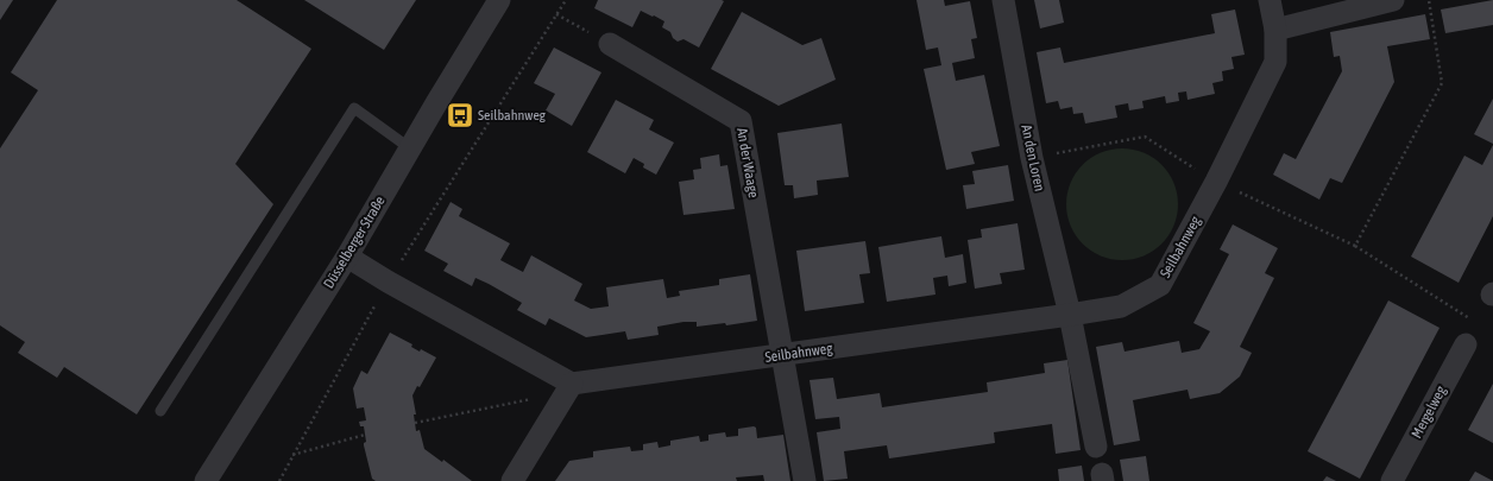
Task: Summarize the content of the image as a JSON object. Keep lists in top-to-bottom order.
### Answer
{
  "streets": {
    "street": [
      "An den Loren",
      "An der Waage",
      "Düsselberger Straße",
      "Seilbahnweg",
      "Mergelweg"
    ]
  },
  "crossings": [
    ["An den Loren", "Seilbahnweg"],
    ["An der Waage", "Seilbahnweg"]
  ],
  "places": {
    "bus stop": ["Seilbahnweg"]
  }
}
